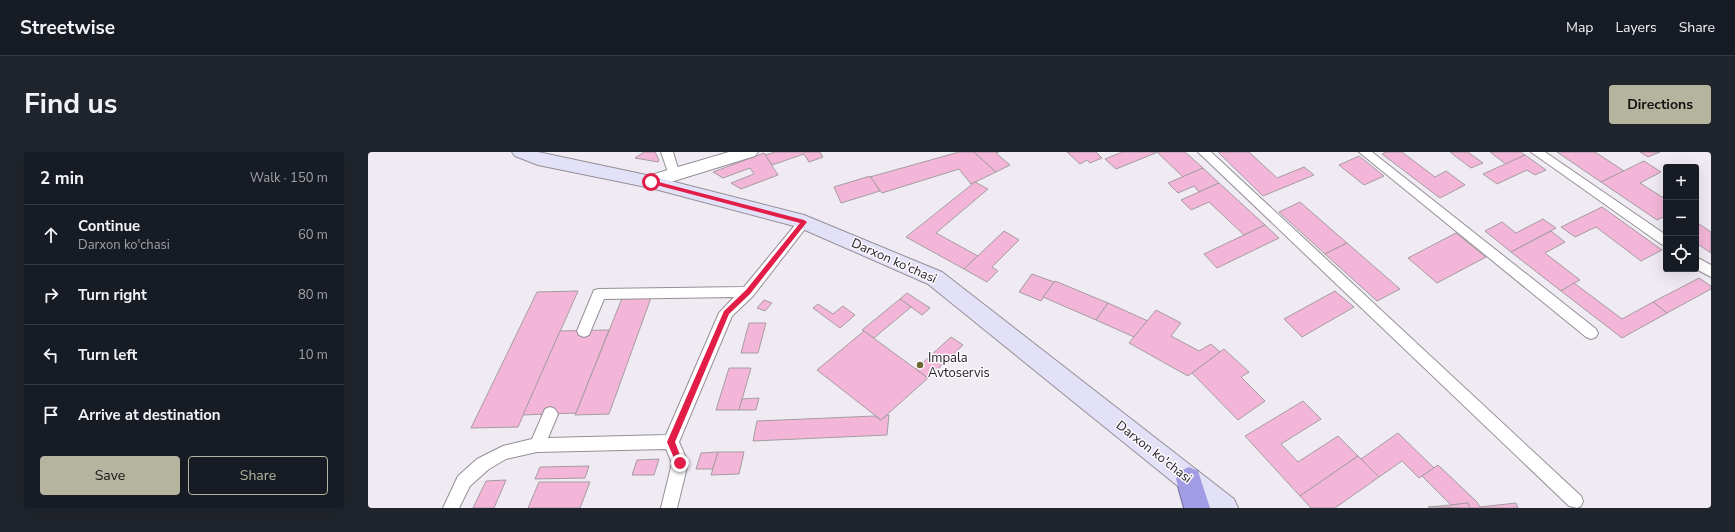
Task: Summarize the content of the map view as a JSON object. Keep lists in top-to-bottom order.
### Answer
{
  "streets": {
    "main road": ["Darxon ko'chasi"]
  },
  "places": ["Impala Avtoservis"],
  "page": {
    "header": "Streetwise",
    "nav": ["Map", "Layers", "Share"],
    "title": "Find us",
    "buttons": [
      "Directions",
      ["Save", "Share"]
    ],
    "heading": ["2 min", "Walk · 150 m"],
    "map_buttons": ["+", "−"],
    "list": [
      ["Continue", "Darxon ko'chasi", "60 m"],
      ["Turn right", "80 m"],
      ["Turn left", "10 m"],
      "Arrive at destination"
    ]
  }
}
